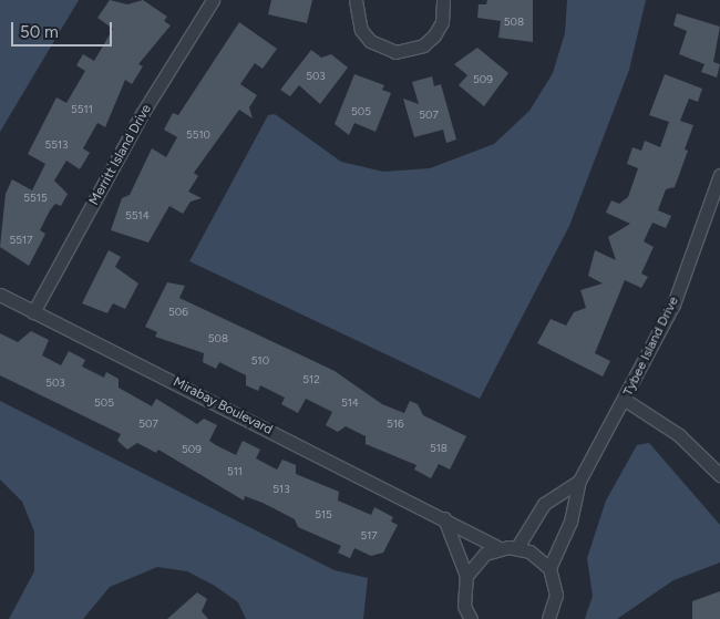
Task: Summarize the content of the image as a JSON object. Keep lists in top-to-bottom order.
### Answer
{
  "streets": {
    "street": ["Merritt Island Drive", "Tybee Island Drive", "Mirabay Boulevard"]
  },
  "crossings": [
    ["Merritt Island Drive", "Mirabay Boulevard"],
    ["Tybee Island Drive", "Mirabay Boulevard"]
  ],
  "house_numbers": [
    "508",
    "503",
    "509",
    "5511",
    "505",
    "507",
    "5510",
    "5513",
    "5515",
    "5514",
    "5517",
    "506",
    "508",
    "510",
    "512",
    "503",
    "505",
    "514",
    "507",
    "516",
    "518",
    "509",
    "511",
    "513",
    "515",
    "517"
  ],
  "scale_bar": "50 m"
}
